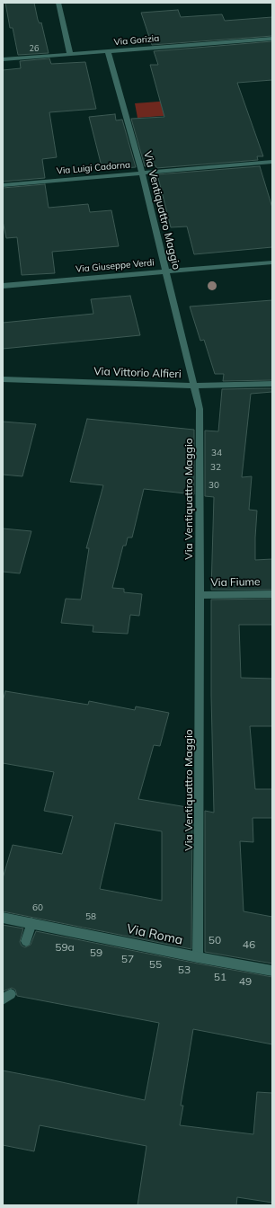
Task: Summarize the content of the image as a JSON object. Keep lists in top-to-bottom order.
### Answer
{
  "streets": {
    "street": [
      "Via Gorizia",
      "Via Luigi Cadorna",
      "Via Ventiquattro Maggio",
      "Via Giuseppe Verdi",
      "Via Vittorio Alfieri",
      "Via Fiume",
      "Via Roma"
    ]
  },
  "crossings": [
    ["Via Gorizia", "Via Ventiquattro Maggio"],
    ["Via Luigi Cadorna", "Via Ventiquattro Maggio"],
    ["Via Ventiquattro Maggio", "Via Giuseppe Verdi"],
    ["Via Ventiquattro Maggio", "Via Vittorio Alfieri"],
    ["Via Ventiquattro Maggio", "Via Fiume"],
    ["Via Ventiquattro Maggio", "Via Roma"]
  ],
  "house_numbers": [
    "26",
    "34",
    "32",
    "30",
    "60",
    "58",
    "50",
    "46",
    "59a",
    "59",
    "57",
    "55",
    "53",
    "51",
    "49"
  ]
}
